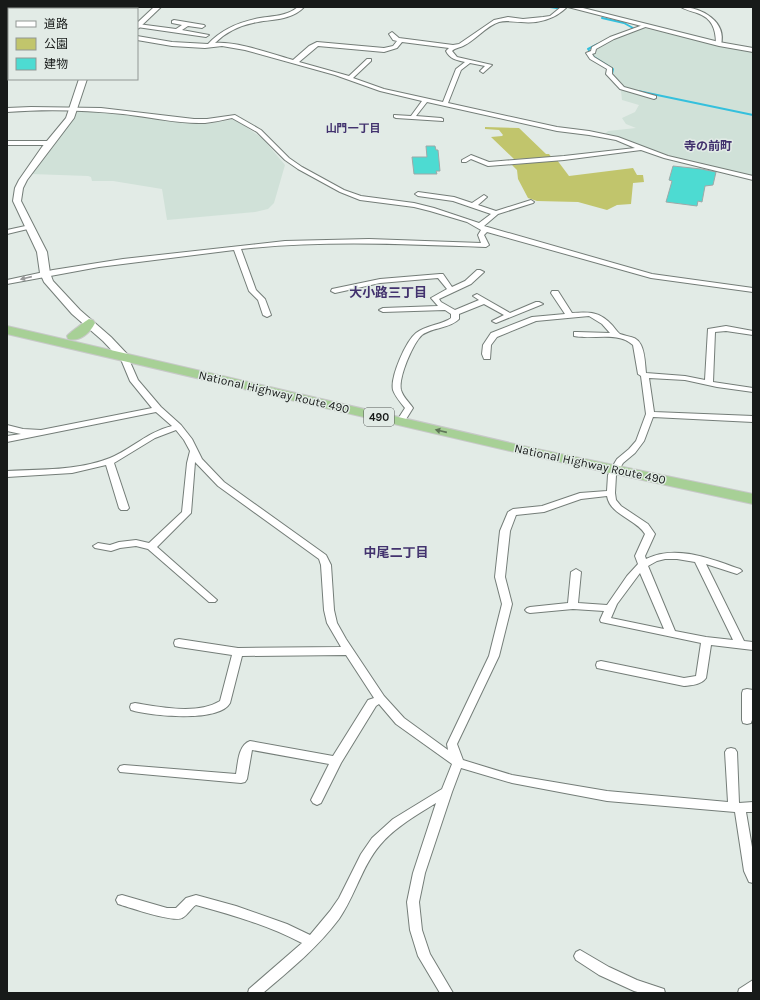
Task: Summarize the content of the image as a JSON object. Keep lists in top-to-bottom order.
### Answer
{
  "streets": {
    "highway": ["National Highway Route 490", "490"]
  },
  "districts": [
    "山門一丁目",
    "寺の前町",
    "大小路三丁目",
    "中尾二丁目"
  ],
  "legend": ["道路", "公園", "建物"]
}
